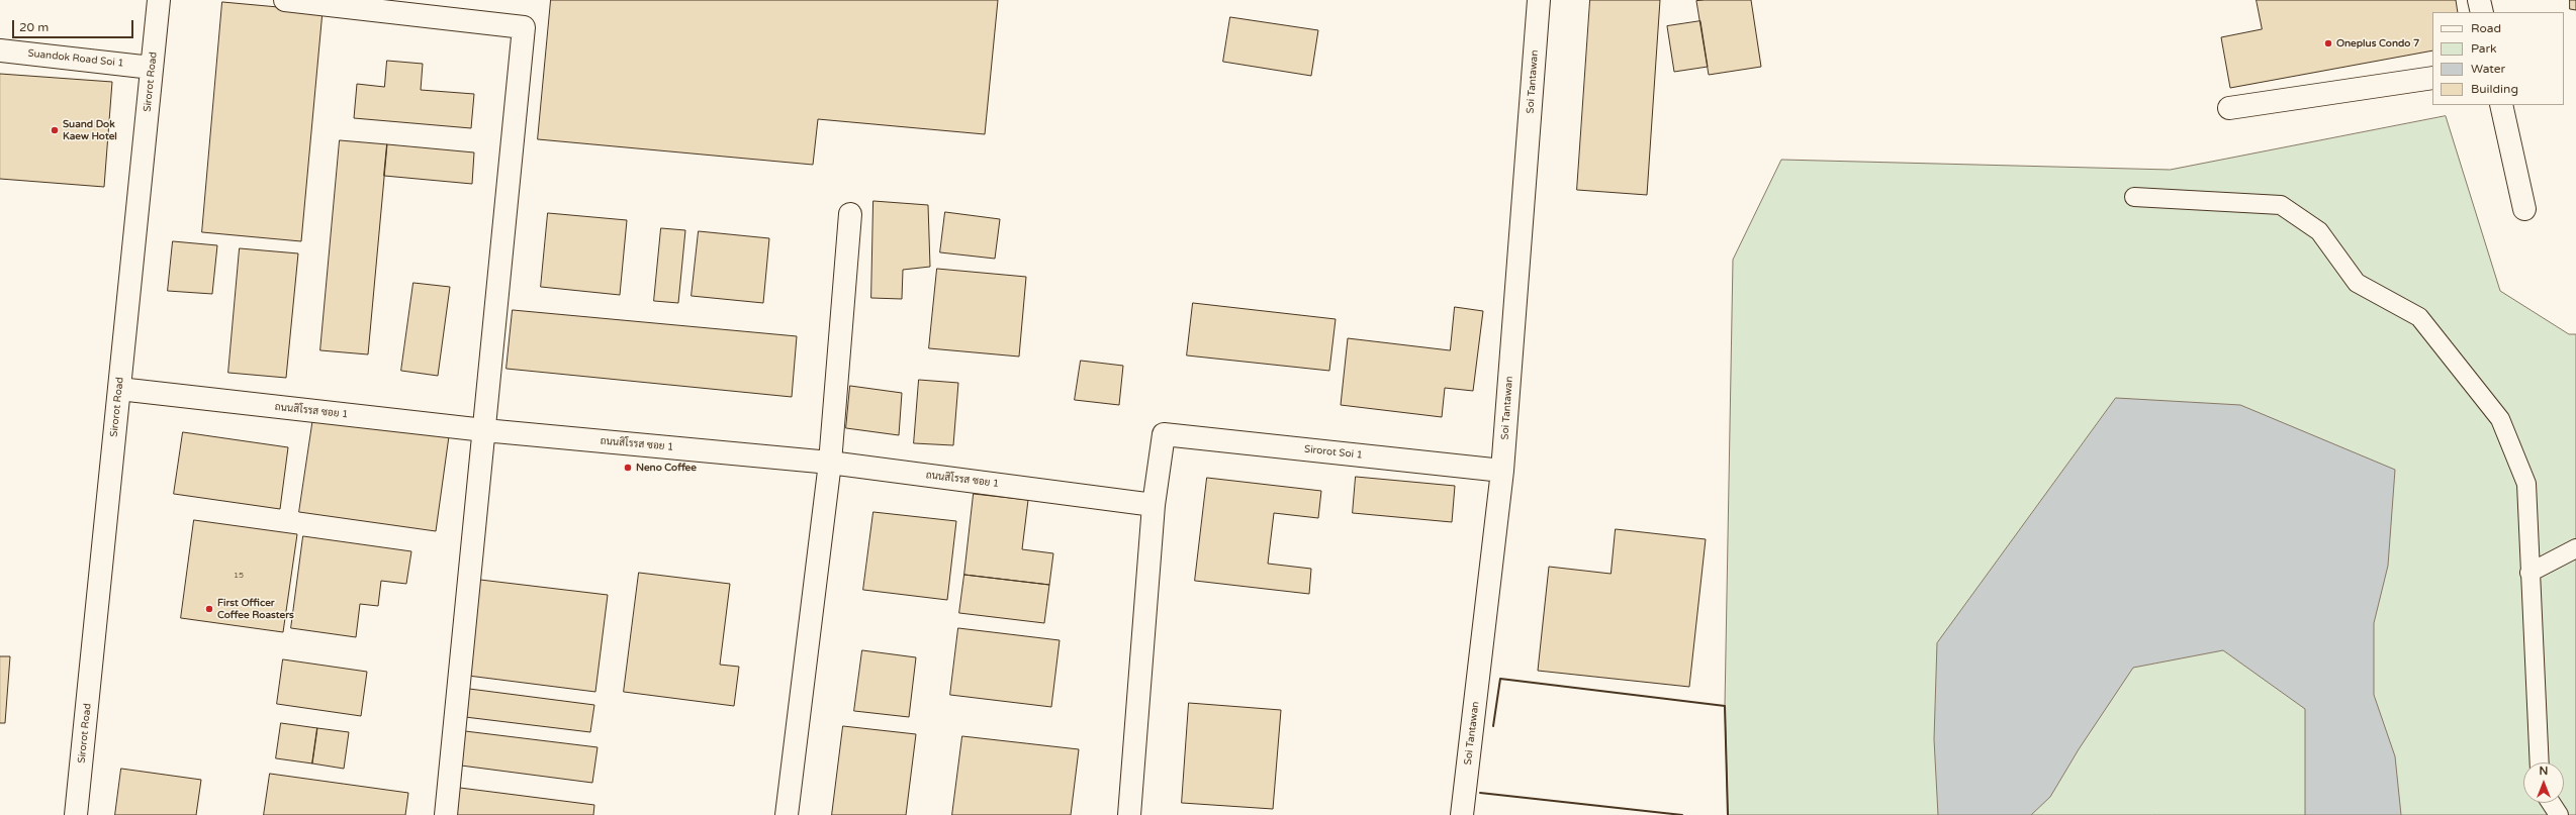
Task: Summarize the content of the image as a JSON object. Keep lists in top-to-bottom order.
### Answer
{
  "streets": {
    "street": [
      "Suandok Road Soi 1",
      "Sirorot Road",
      "Soi Tantawan",
      "ถนนสิโรรส ซอย 1",
      "Sirorot Soi 1"
    ]
  },
  "crossings": [
    ["Suandok Road Soi 1", "Sirorot Road"],
    ["Sirorot Road", "ถนนสิโรรส ซอย 1"],
    ["Soi Tantawan", "Sirorot Soi 1"],
    ["ถนนสิโรรส ซอย 1", "Sirorot Soi 1"]
  ],
  "places": [
    "Oneplus Condo 7",
    "Suand Dok Kaew Hotel",
    "Neno Coffee",
    "First Officer Coffee Roasters"
  ],
  "house_numbers": ["15"],
  "legend": [
    "Road",
    "Park",
    "Water",
    "Building"
  ],
  "scale_bar": "20 m",
  "north": "top"
}
